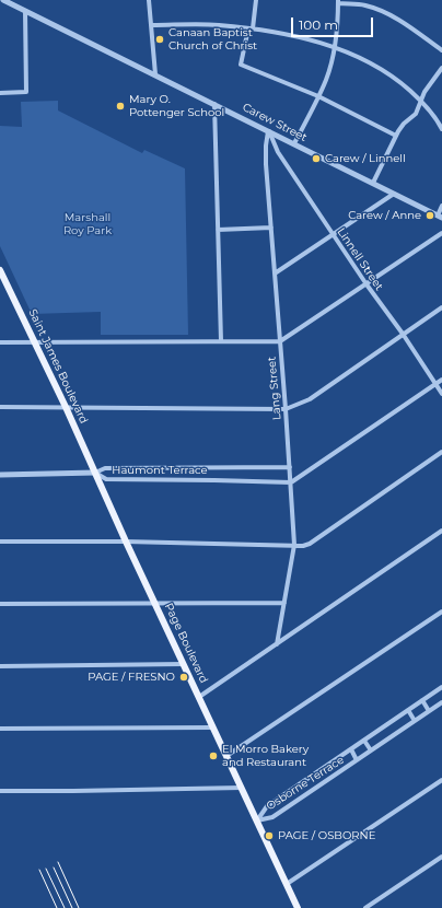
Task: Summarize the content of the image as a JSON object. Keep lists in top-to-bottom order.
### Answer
{
  "streets": {
    "main road": ["Saint James Boulevard", "Page Boulevard"],
    "street": [
      "Carew Street",
      "Linnell Street",
      "Lang Street",
      "Haumont Terrace",
      "Osborne Terrace"
    ]
  },
  "crossings": [
    ["Carew Street", "Linnell Street"],
    ["Carew Street", "Lang Street"],
    ["Linnell Street", "Lang Street"],
    ["Saint James Boulevard", "Haumont Terrace"],
    ["Saint James Boulevard", "Page Boulevard"],
    ["Lang Street", "Haumont Terrace"],
    ["Haumont Terrace", "Page Boulevard"],
    ["Page Boulevard", "Osborne Terrace"]
  ],
  "parks": ["Marshall Roy Park"],
  "places": [
    "Canaan Baptist Church of Christ",
    "Mary O. Pottenger School",
    "Carew / Linnell",
    "Carew / Anne",
    "PAGE / FRESNO",
    "El Morro Bakery and Restaurant",
    "PAGE / OSBORNE"
  ],
  "scale_bar": "100 m"
}
